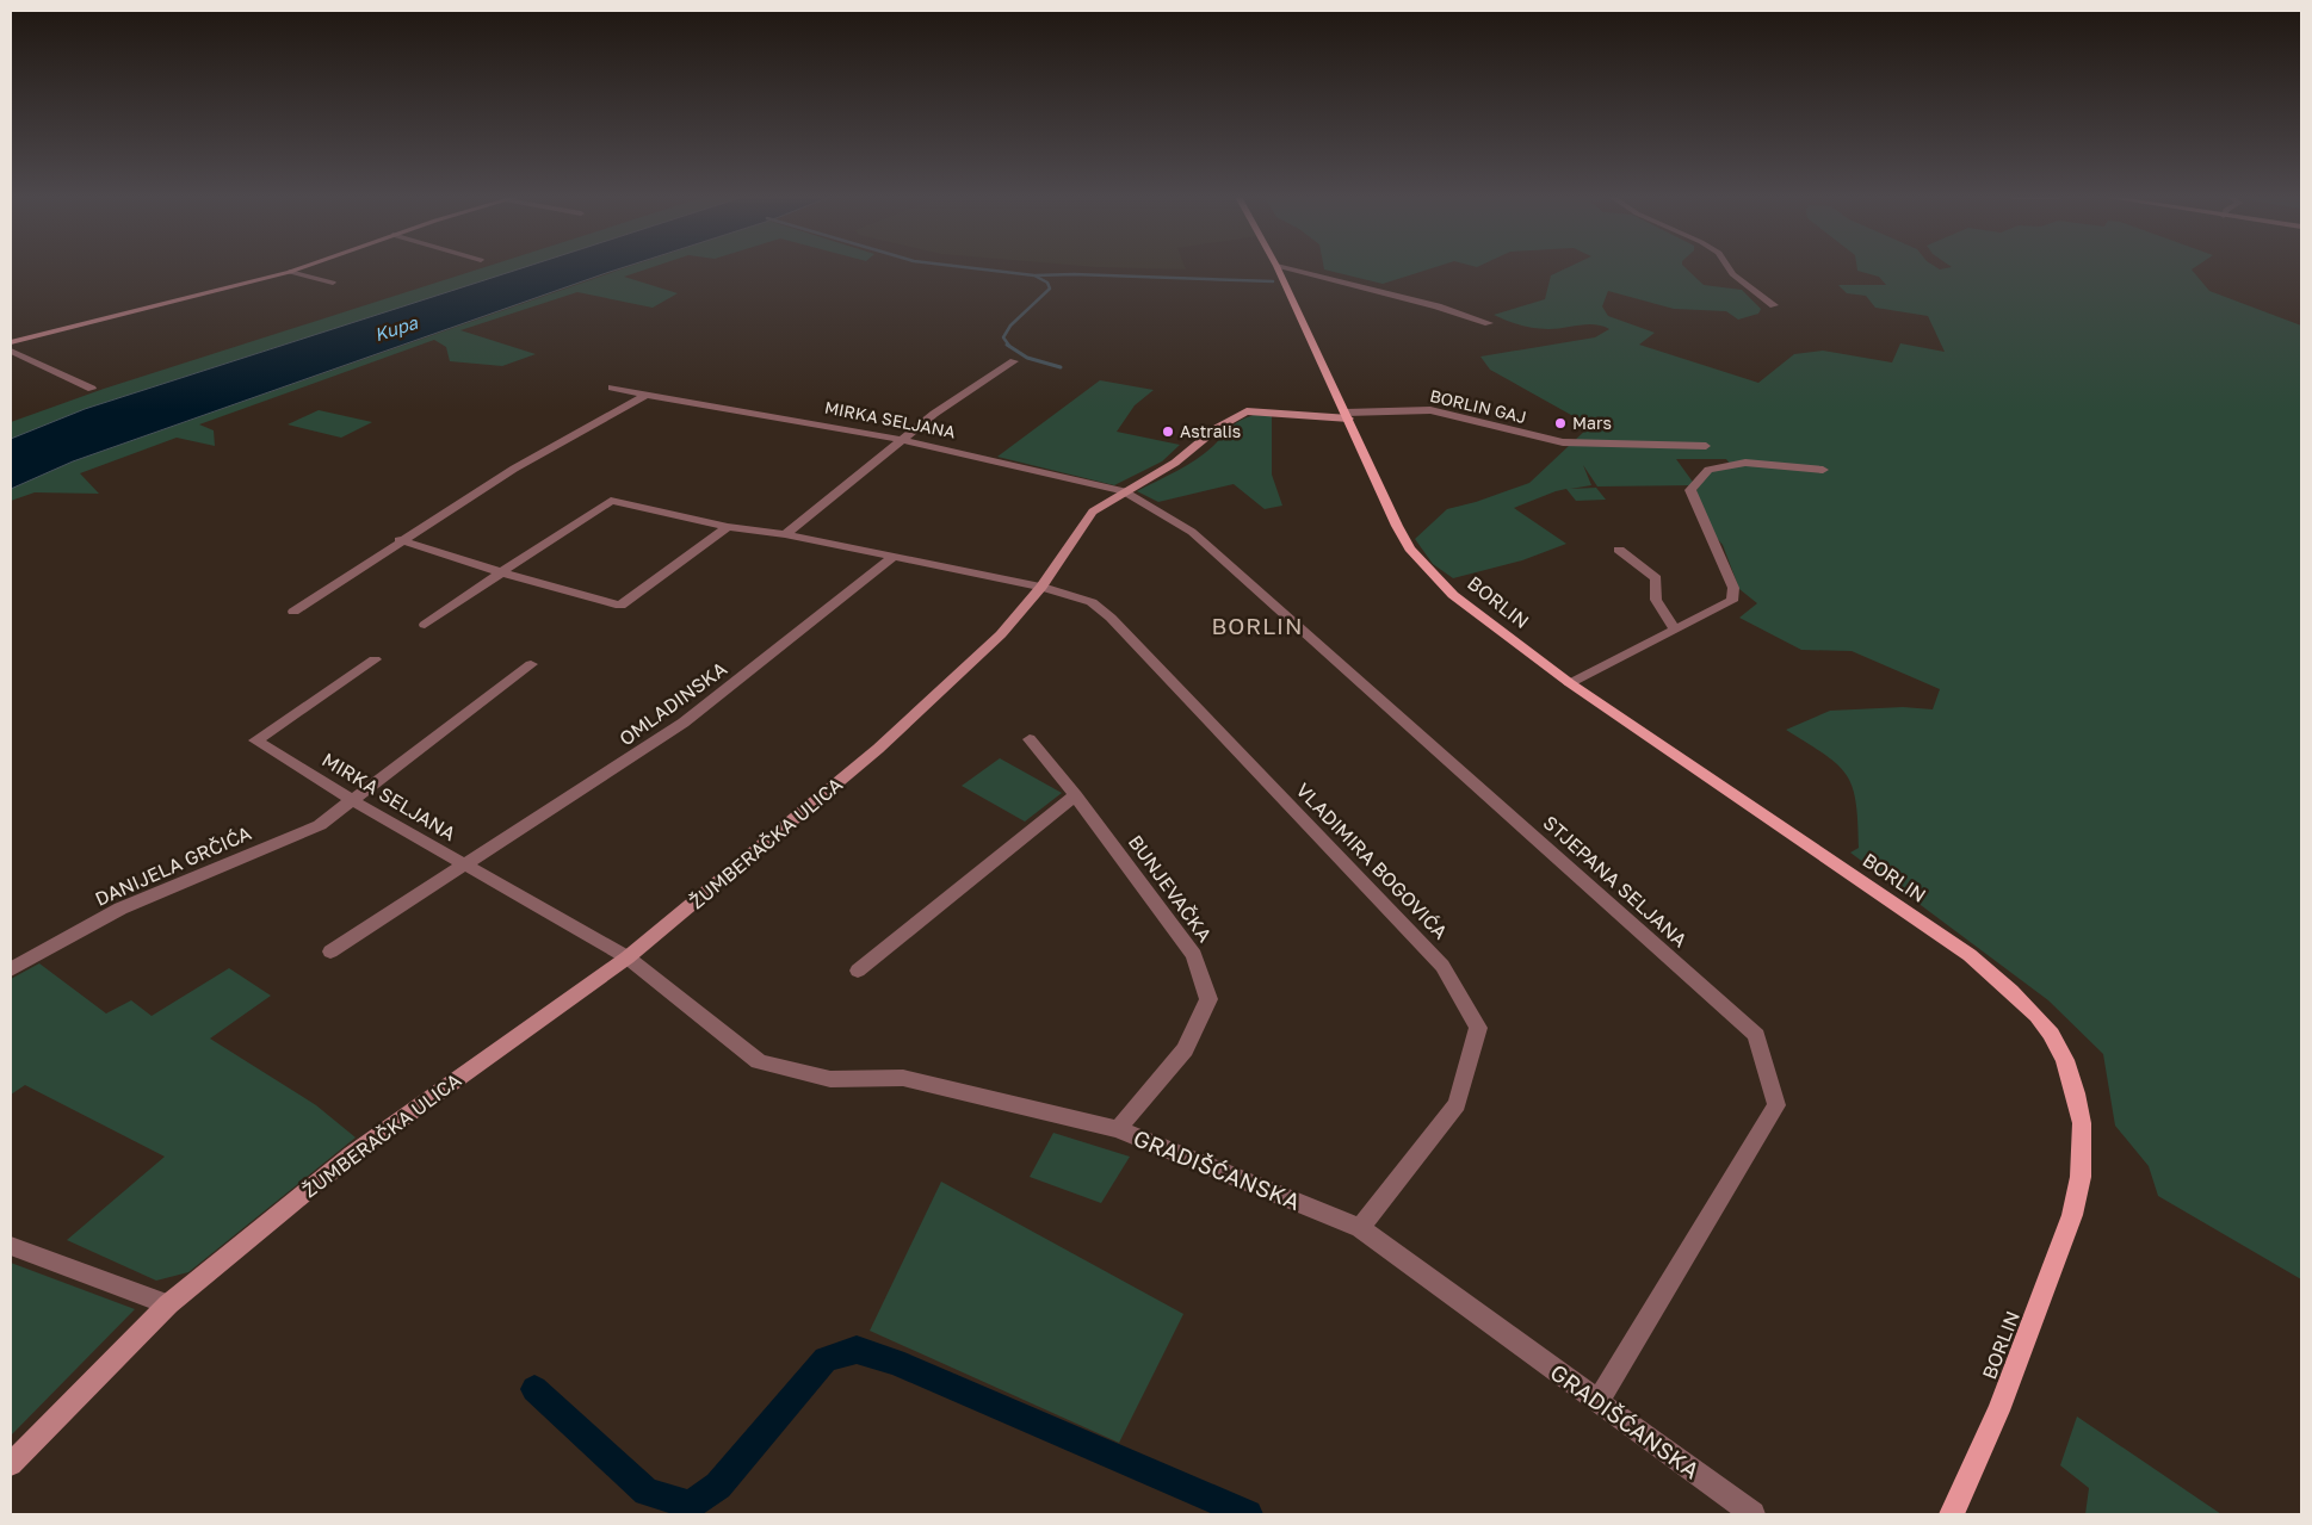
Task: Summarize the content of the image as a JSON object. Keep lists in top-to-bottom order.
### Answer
{
  "streets": {
    "main road": ["BORLIN", "ŽUMBERAČKA ULICA"],
    "street": [
      "BORLIN GAJ",
      "MIRKA SELJANA",
      "OMLADINSKA",
      "VLADIMIRA BOGOVIĆA",
      "DANIJELA GRČIĆA",
      "STJEPANA SELJANA",
      "BUNJEVAČKA",
      "GRADIŠĆANSKA"
    ]
  },
  "crossings": [
    ["BORLIN GAJ", "BORLIN"],
    ["BORLIN GAJ", "ŽUMBERAČKA ULICA"],
    ["MIRKA SELJANA", "OMLADINSKA"],
    ["MIRKA SELJANA", "ŽUMBERAČKA ULICA"],
    ["MIRKA SELJANA", "DANIJELA GRČIĆA"],
    ["MIRKA SELJANA", "STJEPANA SELJANA"],
    ["MIRKA SELJANA", "GRADIŠĆANSKA"],
    ["BORLIN", "ŽUMBERAČKA ULICA"],
    ["OMLADINSKA", "VLADIMIRA BOGOVIĆA"],
    ["ŽUMBERAČKA ULICA", "VLADIMIRA BOGOVIĆA"],
    ["ŽUMBERAČKA ULICA", "STJEPANA SELJANA"],
    ["ŽUMBERAČKA ULICA", "GRADIŠĆANSKA"],
    ["VLADIMIRA BOGOVIĆA", "GRADIŠĆANSKA"],
    ["STJEPANA SELJANA", "GRADIŠĆANSKA"],
    ["BUNJEVAČKA", "GRADIŠĆANSKA"]
  ],
  "districts": ["BORLIN"],
  "water": ["Kupa"],
  "places": ["Mars", "Astralis"]
}
